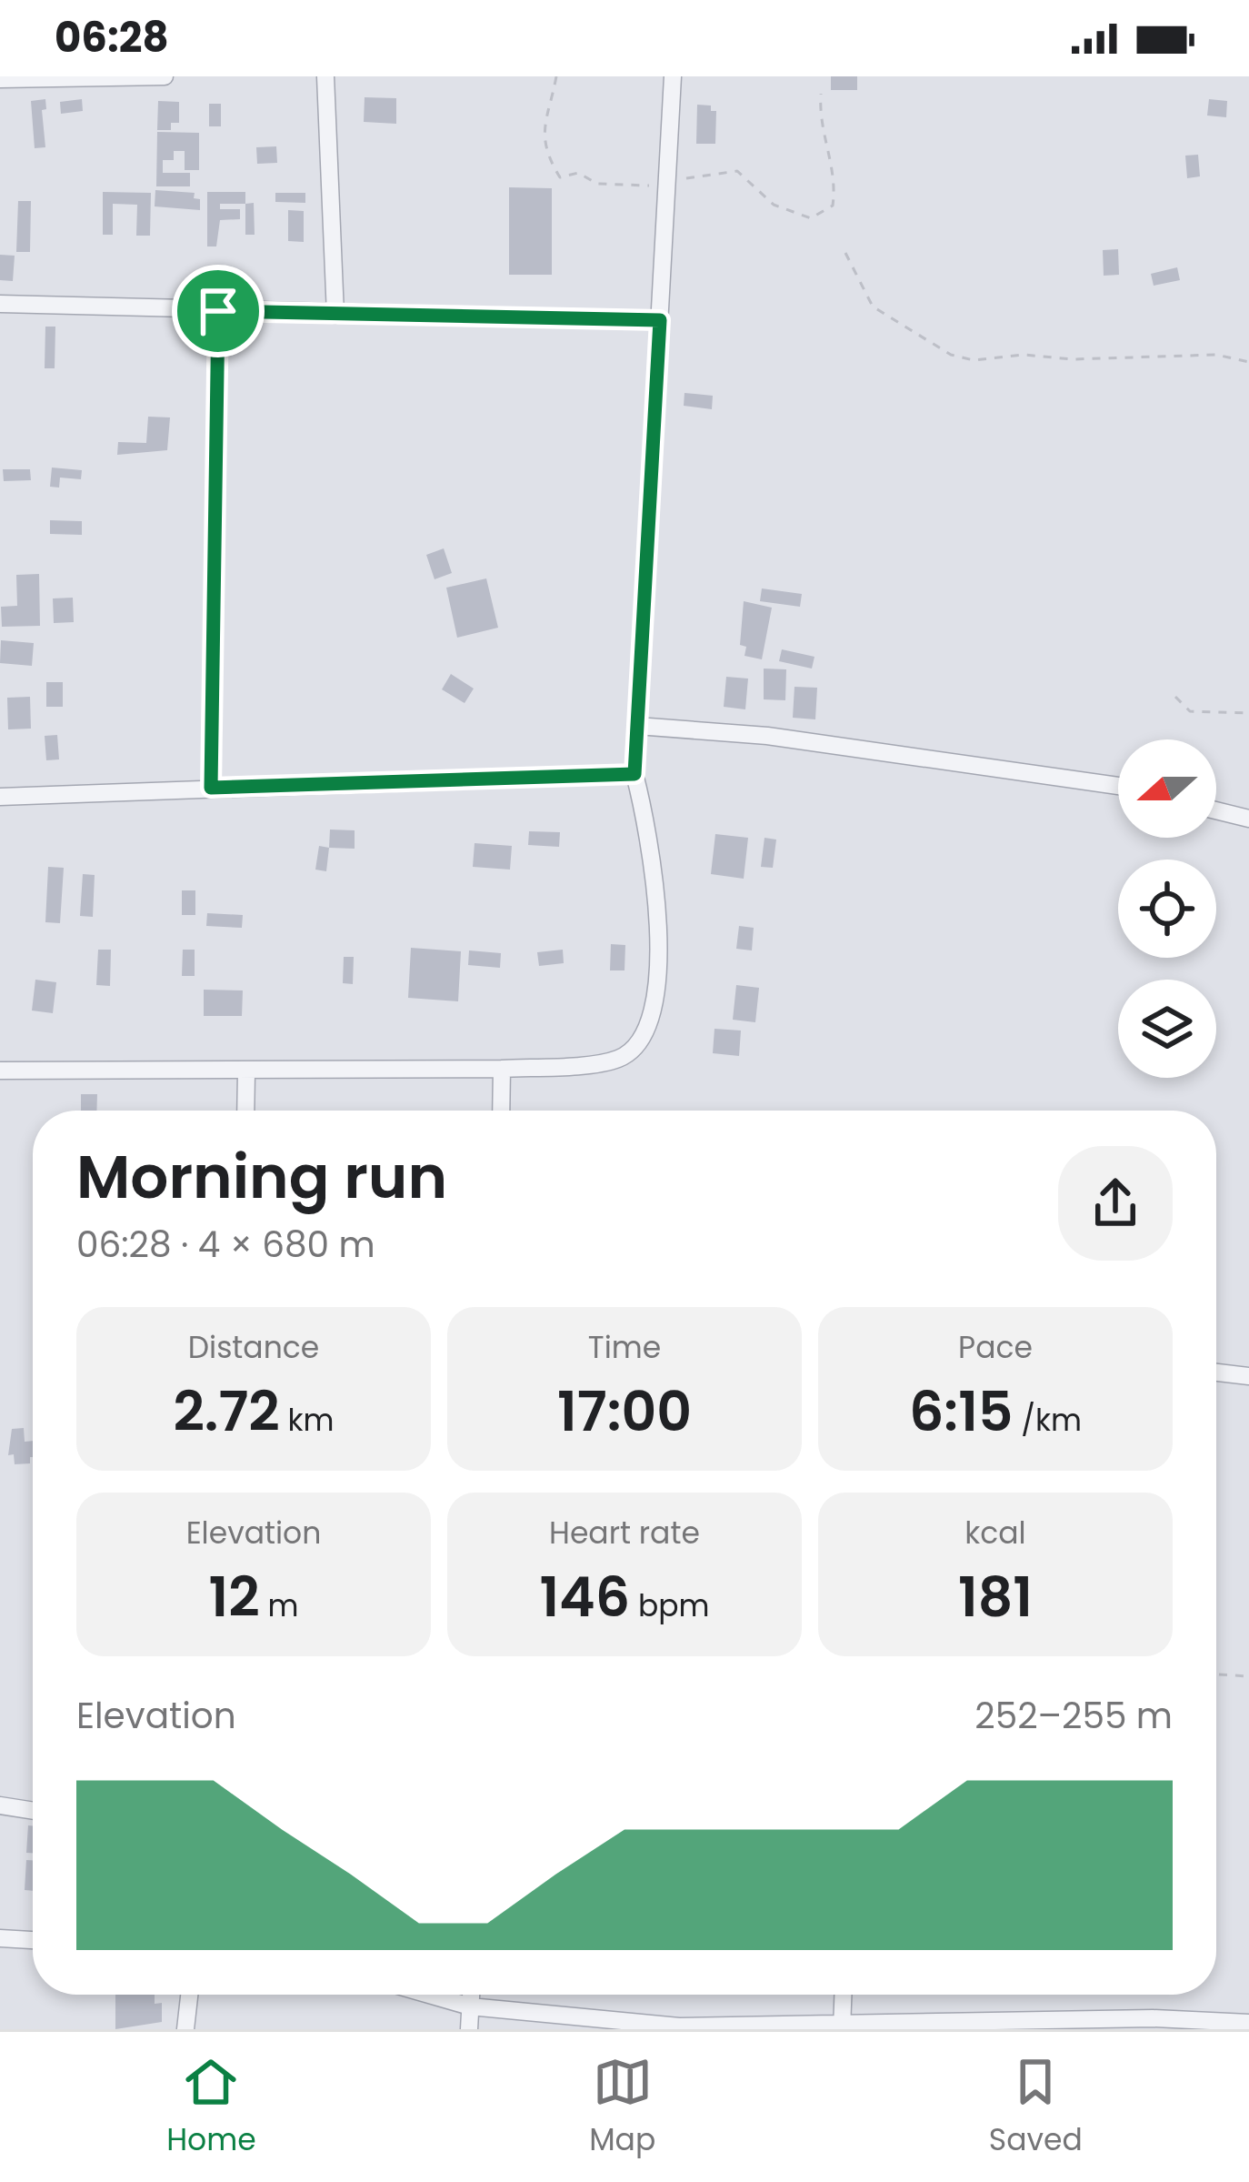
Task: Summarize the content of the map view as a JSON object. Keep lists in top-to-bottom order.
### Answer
{
  "north": "left",
  "page": {
    "status": "06:28",
    "heading": ["Morning run", "06:28 · 4 × 680 m"],
    "stats": [
      ["Distance", "2.72 km"],
      ["Time", "17:00"],
      ["Pace", "6:15 /km"],
      ["Elevation", "12 m"],
      ["Heart rate", "146 bpm"],
      ["kcal", "181"]
    ],
    "chart": ["Elevation", "252–255 m"],
    "tabs": ["Home", "Map", "Saved"]
  }
}
